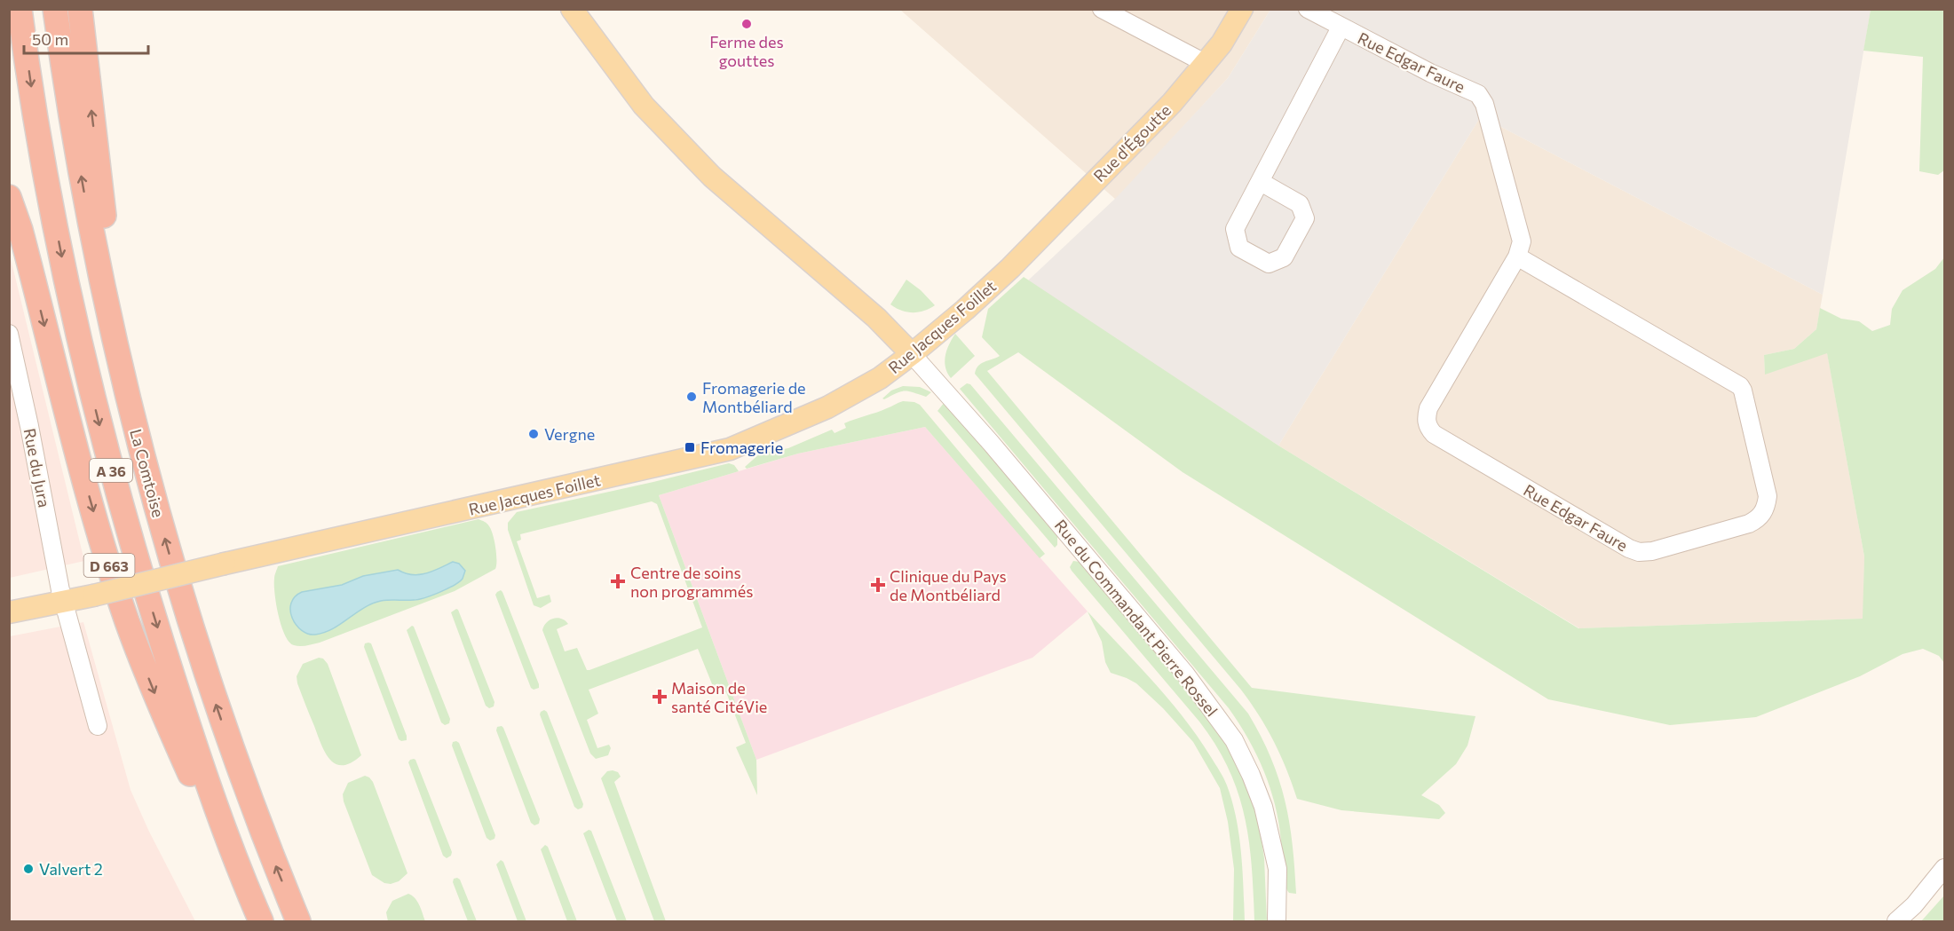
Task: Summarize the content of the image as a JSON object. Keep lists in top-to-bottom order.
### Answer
{
  "streets": {
    "highway": ["A 36", "La Comtoise", "D 663"],
    "main road": ["Rue d'Égoutte", "Rue Jacques Foillet"],
    "street": ["Rue Edgar Faure", "Rue du Jura", "Rue du Commandant Pierre Rossel"]
  },
  "crossings": [
    ["Rue d'Égoutte", "Rue Jacques Foillet"],
    ["Rue Jacques Foillet", "Rue du Jura"],
    ["Rue Jacques Foillet", "Rue du Commandant Pierre Rossel"],
    ["A 36", "D 663"]
  ],
  "places": {
    "other": [
      "Ferme des gouttes",
      "Fromagerie de Montbéliard",
      "Vergne",
      "Valvert 2"
    ],
    "transit": ["Fromagerie"],
    "health": ["Centre de soins non programmés", "Clinique du Pays de Montbéliard", "Maison de santé CitéVie"]
  },
  "scale_bar": "50 m"
}
